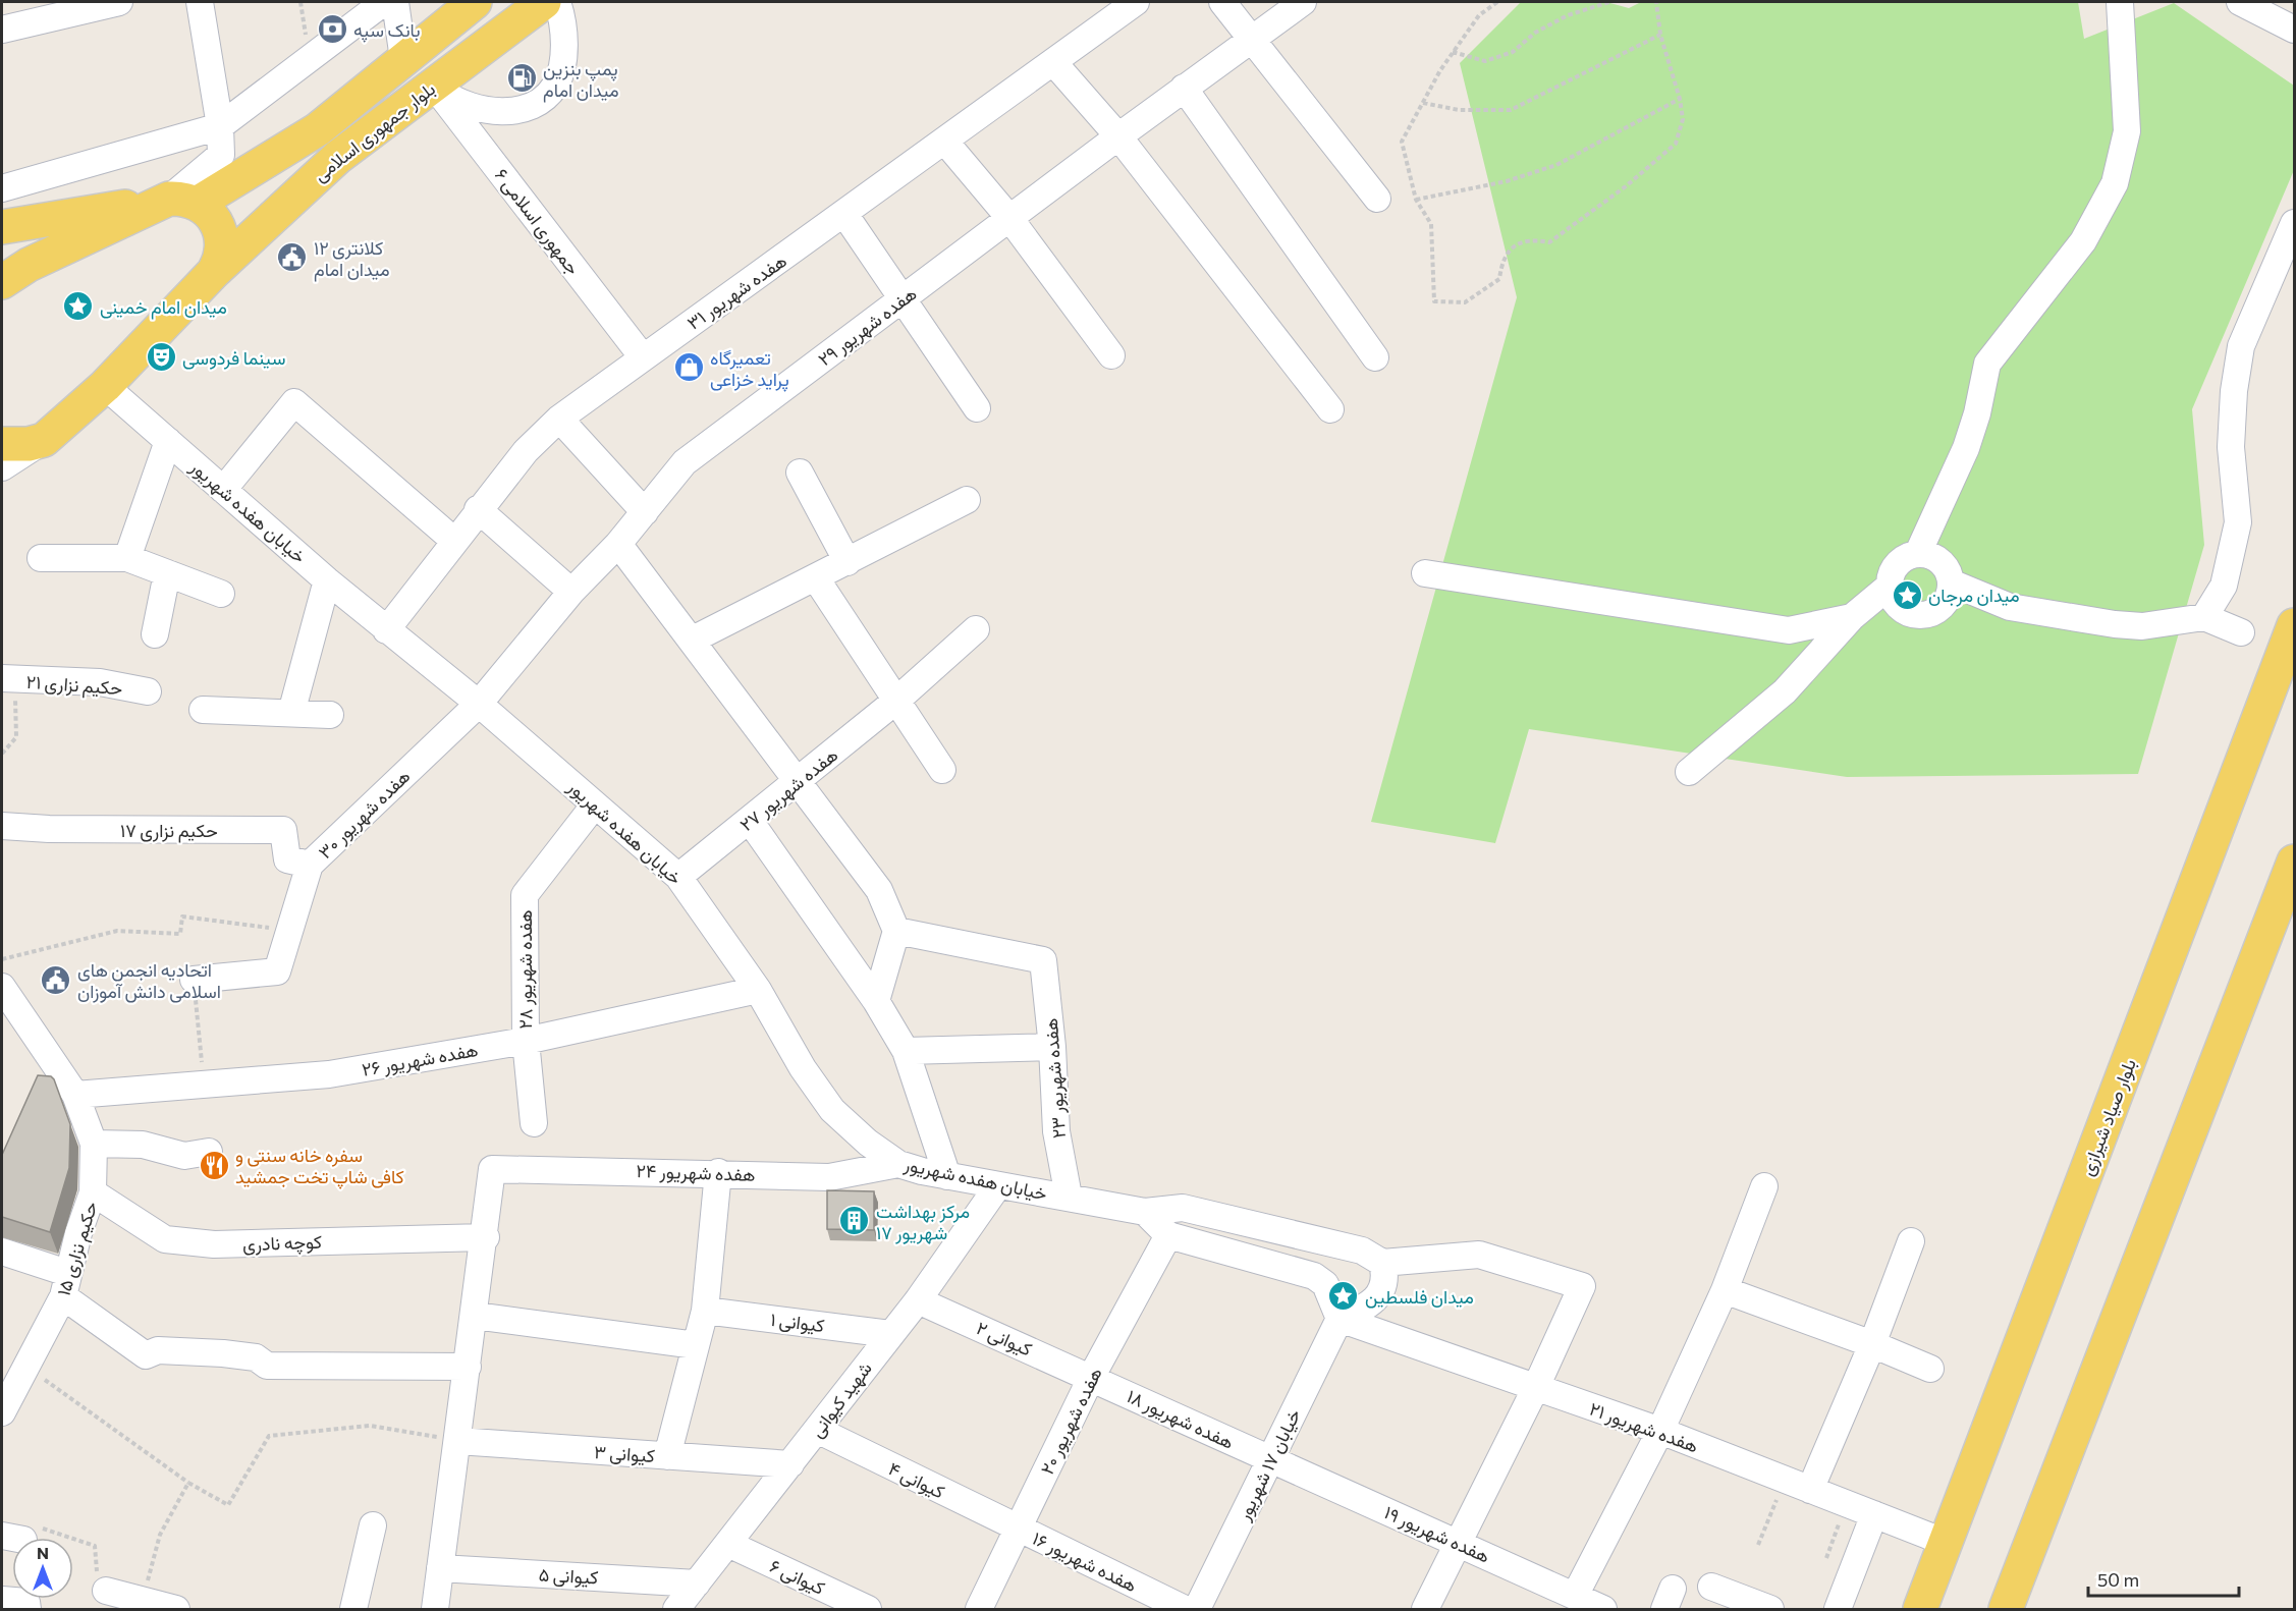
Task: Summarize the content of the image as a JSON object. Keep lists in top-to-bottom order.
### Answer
{
  "streets": {
    "main road": ["بلوار جمهوری اسلامی", "بلوار صیاد شیرازی"],
    "street": [
      "جمهوری اسلامی ۶",
      "هفده شهریور ۳۱",
      "هفده شهریور ۲۹",
      "خیابان هفده شهریور",
      "حکیم نزاری ۲۱",
      "هفده شهریور ۲۷",
      "هفده شهریور ۳۰",
      "حکیم نزاری ۱۷",
      "هفده شهریور ۲۸",
      "هفده شهریور ۲۶",
      "هفده شهریور ۲۳",
      "هفده شهریور ۲۴",
      "کوچه نادری",
      "حکیم نزاری ۱۵",
      "کیوانی ۱",
      "کیوانی ۲",
      "شهید کیوانی",
      "هفده شهریور ۱۸",
      "هفده شهریور ۲۰",
      "هفده شهریور ۲۱",
      "کیوانی ۳",
      "خیابان ۱۷ شهریور",
      "کیوانی ۴",
      "هفده شهریور ۱۹",
      "هفده شهریور ۱۶",
      "کیوانی ۵",
      "کیوانی ۶"
    ]
  },
  "crossings": [
    ["بلوار جمهوری اسلامی", "جمهوری اسلامی ۶"],
    ["جمهوری اسلامی ۶", "هفده شهریور ۳۱"],
    ["هفده شهریور ۳۱", "خیابان هفده شهریور"],
    ["هفده شهریور ۲۹", "خیابان هفده شهریور"],
    ["هفده شهریور ۲۹", "هفده شهریور ۳۰"],
    ["خیابان هفده شهریور", "هفده شهریور ۲۷"],
    ["خیابان هفده شهریور", "هفده شهریور ۳۰"],
    ["خیابان هفده شهریور", "هفده شهریور ۲۸"],
    ["خیابان هفده شهریور", "هفده شهریور ۲۶"],
    ["خیابان هفده شهریور", "هفده شهریور ۲۳"],
    ["خیابان هفده شهریور", "هفده شهریور ۲۴"],
    ["خیابان هفده شهریور", "شهید کیوانی"],
    ["هفده شهریور ۳۰", "حکیم نزاری ۱۷"],
    ["هفده شهریور ۲۸", "هفده شهریور ۲۶"],
    ["هفده شهریور ۲۶", "حکیم نزاری ۱۵"],
    ["بلوار صیاد شیرازی", "هفده شهریور ۲۱"],
    ["هفده شهریور ۲۴", "کوچه نادری"],
    ["کوچه نادری", "حکیم نزاری ۱۵"],
    ["کیوانی ۱", "شهید کیوانی"],
    ["کیوانی ۲", "شهید کیوانی"],
    ["کیوانی ۲", "هفده شهریور ۱۸"],
    ["کیوانی ۲", "هفده شهریور ۲۰"],
    ["شهید کیوانی", "کیوانی ۳"],
    ["شهید کیوانی", "کیوانی ۴"],
    ["شهید کیوانی", "کیوانی ۵"],
    ["شهید کیوانی", "کیوانی ۶"],
    ["هفده شهریور ۱۸", "هفده شهریور ۲۰"],
    ["هفده شهریور ۱۸", "خیابان ۱۷ شهریور"],
    ["هفده شهریور ۱۸", "هفده شهریور ۱۹"],
    ["هفده شهریور ۲۰", "کیوانی ۴"],
    ["هفده شهریور ۲۰", "هفده شهریور ۱۶"],
    ["هفده شهریور ۲۱", "خیابان ۱۷ شهریور"],
    ["خیابان ۱۷ شهریور", "هفده شهریور ۱۹"],
    ["کیوانی ۴", "هفده شهریور ۱۶"]
  ],
  "places": {
    "bank": ["بانک سپه"],
    "fuel station": ["پمپ بنزین میدان امام"],
    "public building": ["کلانتری ۱۲ میدان امام", "اتحادیه انجمن های اسلامی دانش آموزان"],
    "place": ["میدان امام خمینی", "میدان مرجان", "میدان فلسطین"],
    "theatre": ["سینما فردوسی"],
    "shop": ["تعمیرگاه پراید خزاعی"],
    "restaurant": ["سفره خانه سنتی و کافی شاپ تخت جمشید"],
    "building": ["مرکز بهداشت ۱۷ شهریور"]
  },
  "scale_bar": "50 m",
  "north": "top"
}
